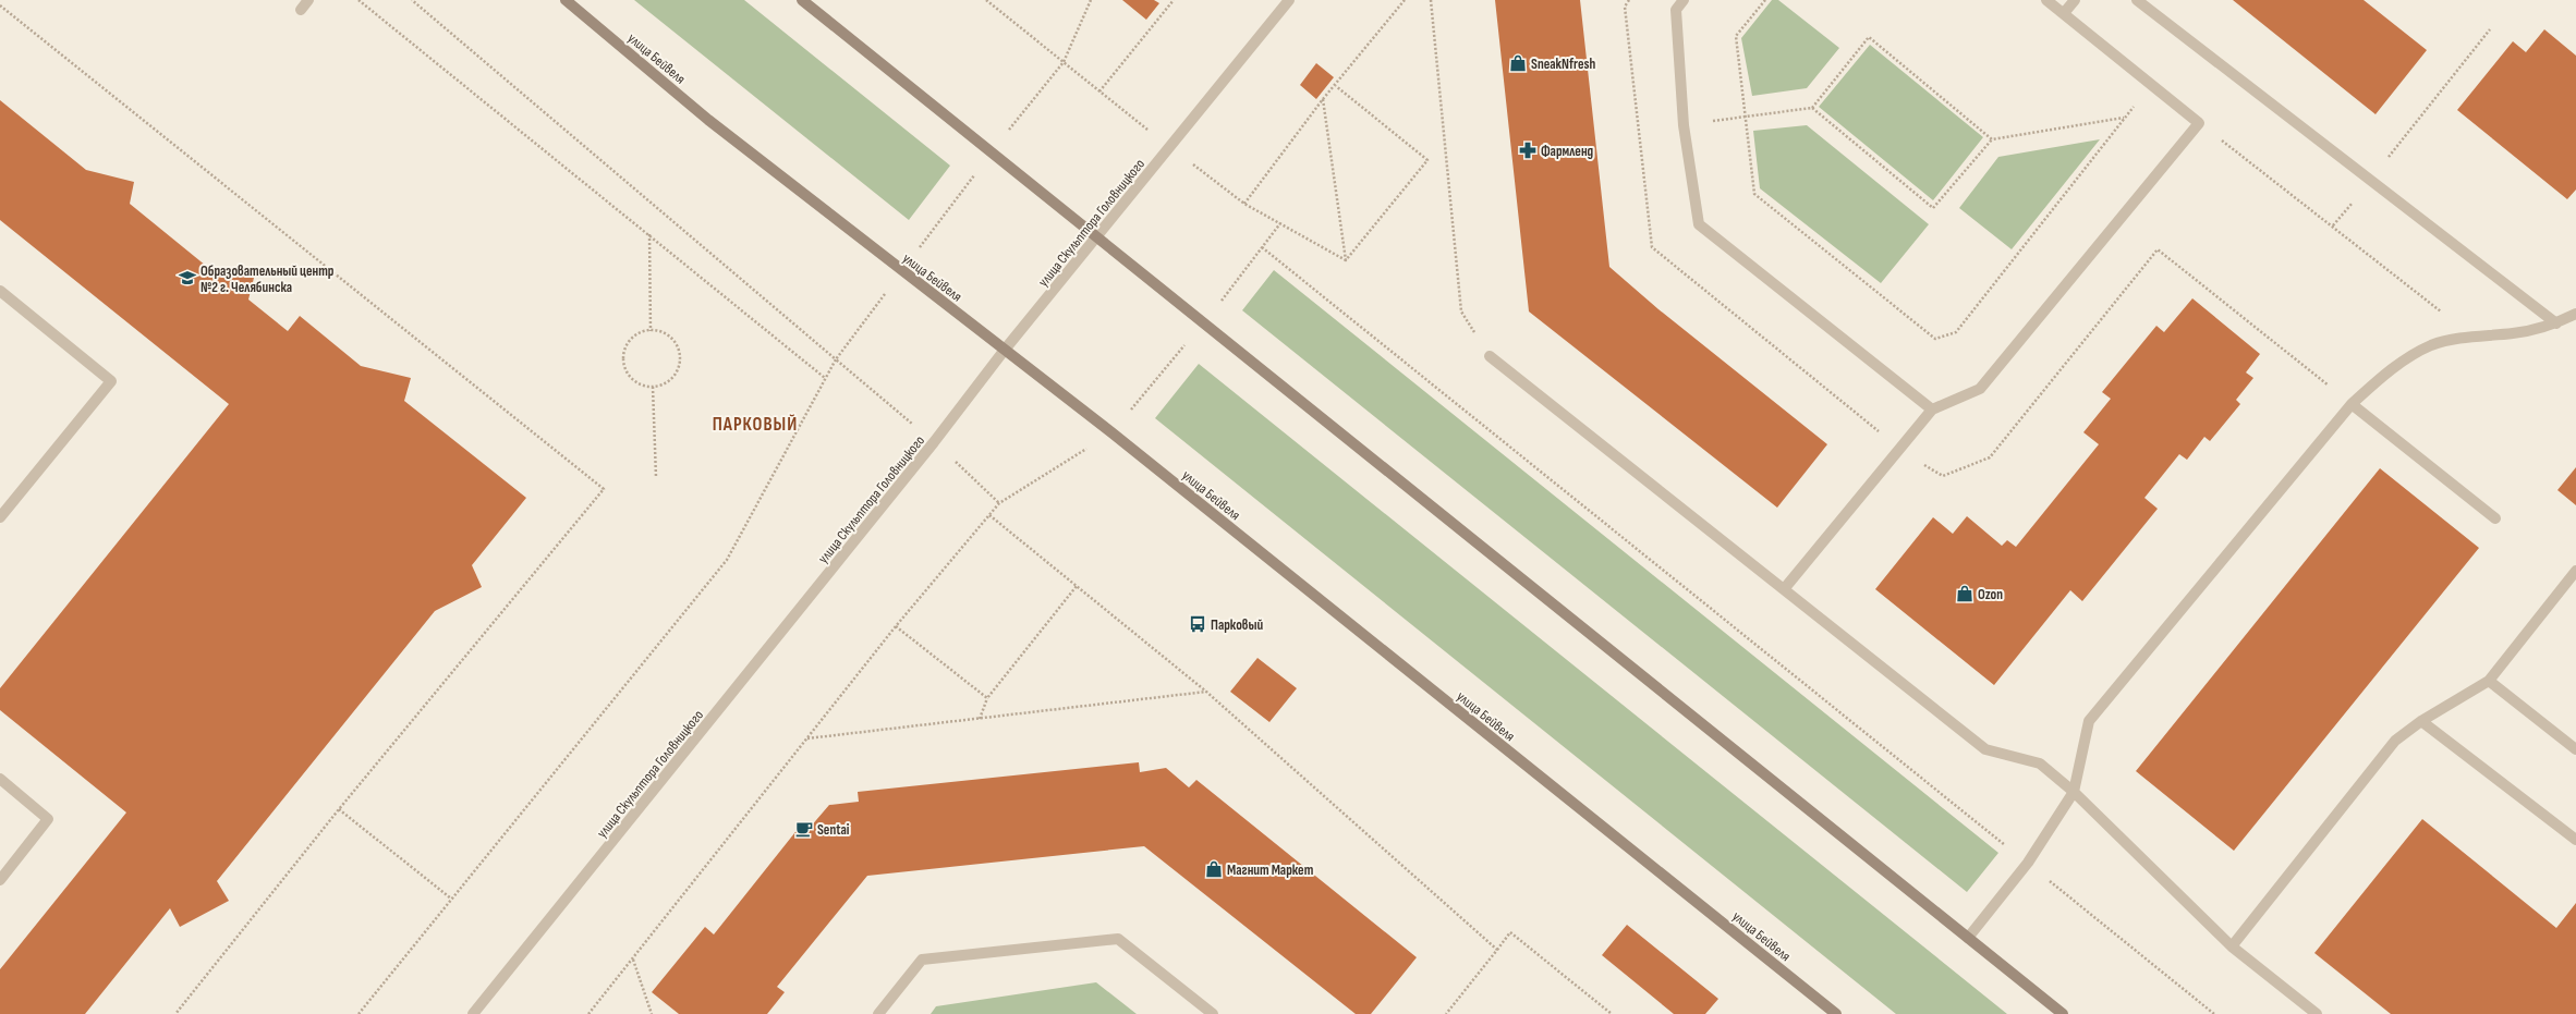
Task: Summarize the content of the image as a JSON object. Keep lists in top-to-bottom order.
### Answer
{
  "streets": {
    "main road": ["улица Бейвеля"],
    "street": ["улица Скульптора Головницкого"]
  },
  "crossings": [
    ["улица Бейвеля", "улица Скульптора Головницкого"]
  ],
  "districts": ["ПАРКОВЫЙ"],
  "places": {
    "shop": ["SneakNfresh", "Ozon", "Магнит Маркет"],
    "pharmacy": ["Фармленд"],
    "school or university": ["Образовательный центр №2 г. Челябинска"],
    "bus stop": ["Парковый"],
    "cafe": ["Sentai"]
  }
}
